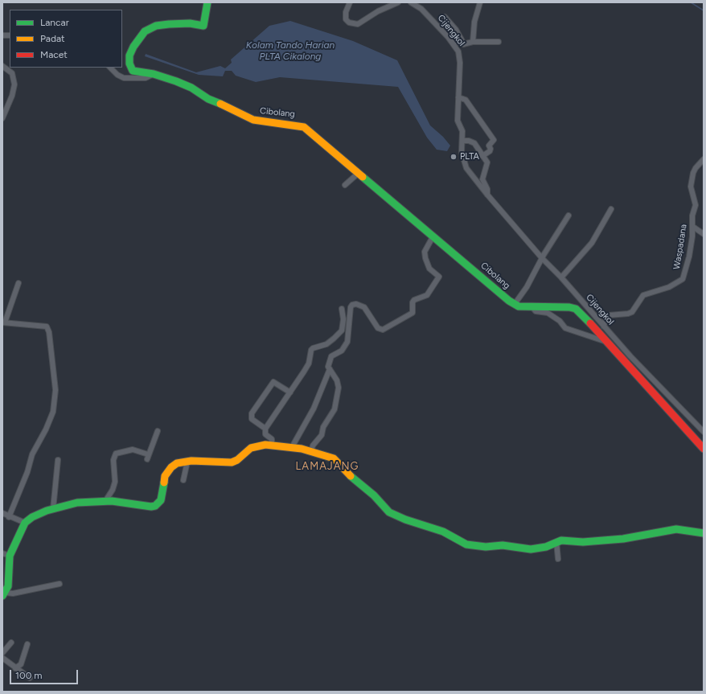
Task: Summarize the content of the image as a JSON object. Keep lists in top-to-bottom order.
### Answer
{
  "streets": {
    "street": ["Cijengkol", "Cibolang", "Waspadana"]
  },
  "crossings": [
    ["Cijengkol", "Waspadana"]
  ],
  "districts": ["LAMAJANG"],
  "water": ["Kolam Tando Harian PLTA Cikalong"],
  "places": ["PLTA"],
  "legend": ["Lancar", "Padat", "Macet"],
  "scale_bar": "100 m"
}
